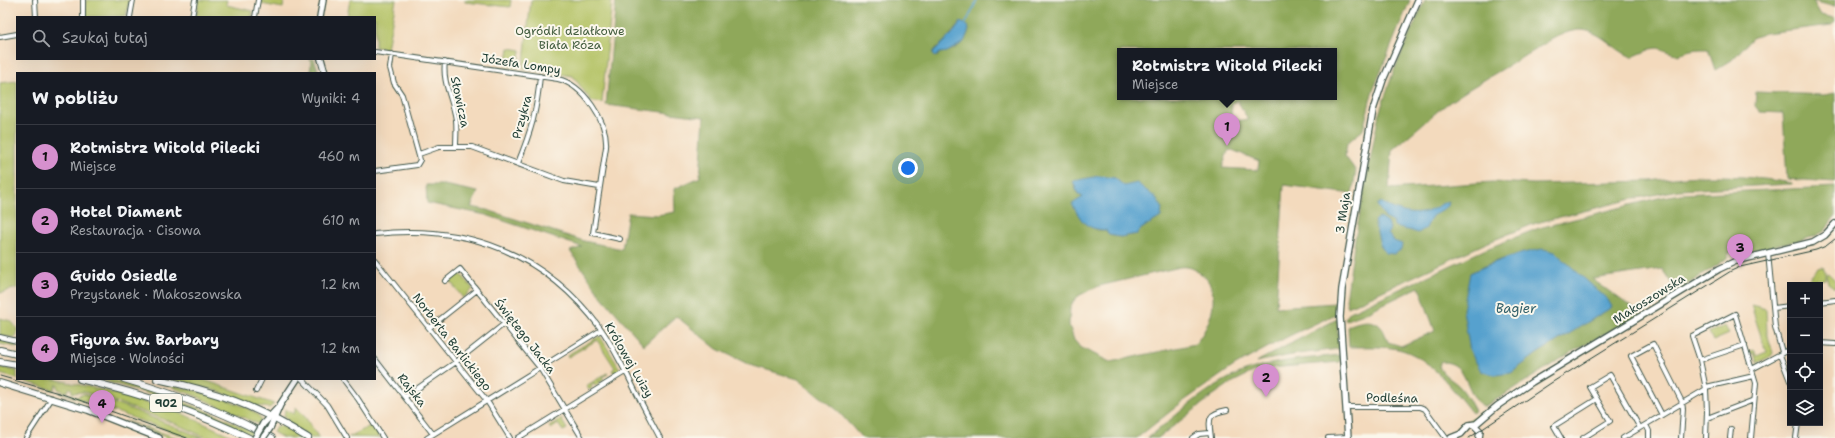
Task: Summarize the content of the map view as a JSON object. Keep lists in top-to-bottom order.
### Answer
{
  "streets": {
    "main road": ["3 Maja", "Makoszowska", "902"],
    "street": [
      "Józefa Lompy",
      "Słowicza",
      "Przykra",
      "Świętego Jacka",
      "Norberta Barlickiego",
      "Królowej Luizy",
      "Rajska",
      "Podleśna"
    ]
  },
  "crossings": [
    ["Józefa Lompy", "Słowicza"],
    ["Józefa Lompy", "Przykra"],
    ["3 Maja", "Podleśna"]
  ],
  "water": ["Bagier"],
  "parks": ["Ogródki działkowe Biała Róza"],
  "page": {
    "search": "Szukaj tutaj",
    "popup": ["Rotmistrz Witold Pilecki", "Miejsce"],
    "heading": ["W pobliżu", "Wyniki: 4"],
    "pins": [
      "1",
      "3",
      "2",
      "4"
    ],
    "list": [
      {
        "mark": "1",
        "name": "Rotmistrz Witold Pilecki",
        "note": "Miejsce",
        "value": "460 m"
      },
      {
        "mark": "2",
        "name": "Hotel Diament",
        "note": "Restauracja · Cisowa",
        "value": "610 m"
      },
      {
        "mark": "3",
        "name": "Guido Osiedle",
        "note": "Przystanek · Makoszowska",
        "value": "1.2 km"
      },
      {
        "mark": "4",
        "name": "Figura św. Barbary",
        "note": "Miejsce · Wolności",
        "value": "1.2 km"
      }
    ],
    "map_buttons": ["+", "−"]
  }
}
